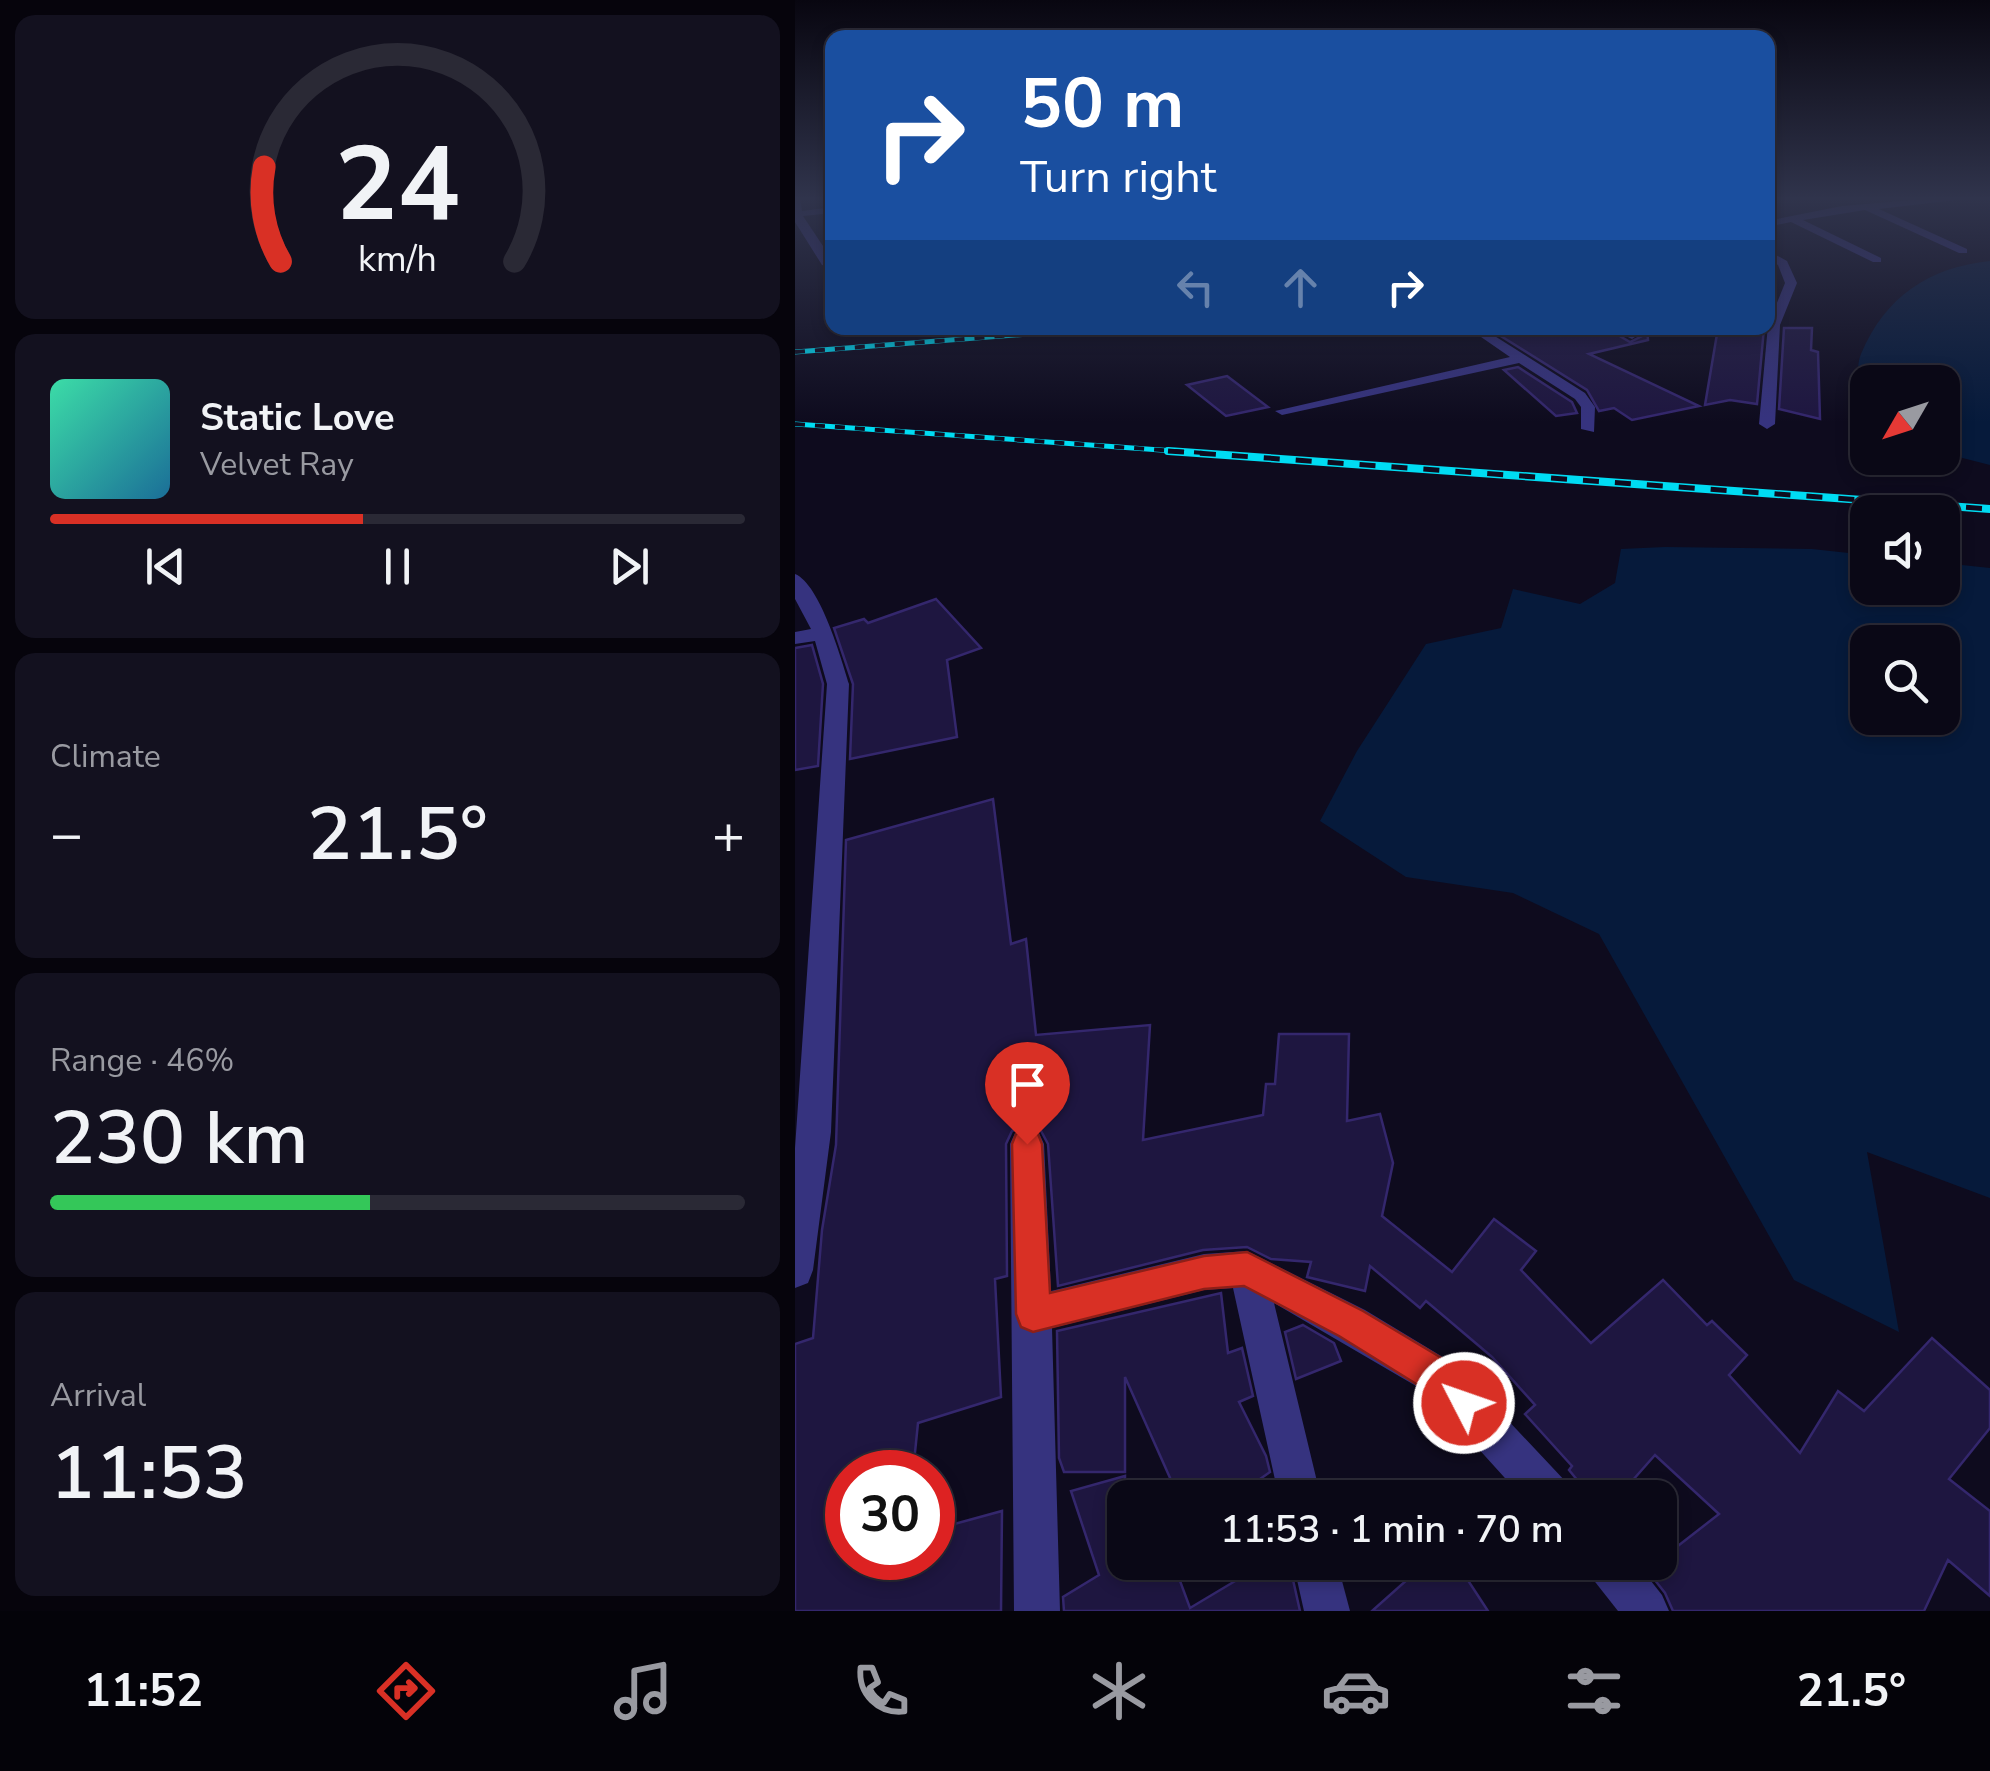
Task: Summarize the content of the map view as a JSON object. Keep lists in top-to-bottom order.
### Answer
{
  "north": "bottom left",
  "page": {
    "turn": ["50 m", "Turn right"],
    "song": ["Static Love", "Velvet Ray"],
    "tile": [
      "Climate",
      ["Range · 46%", "230 km"],
      ["Arrival", "11:53"]
    ],
    "heat": ["−", "21.5°", "+"],
    "limit": "30",
    "trip": "11:53 · 1 min · 70 m",
    "tabs": ["11:52", "21.5°"],
    "gauge": ["24", "km/h"]
  }
}
